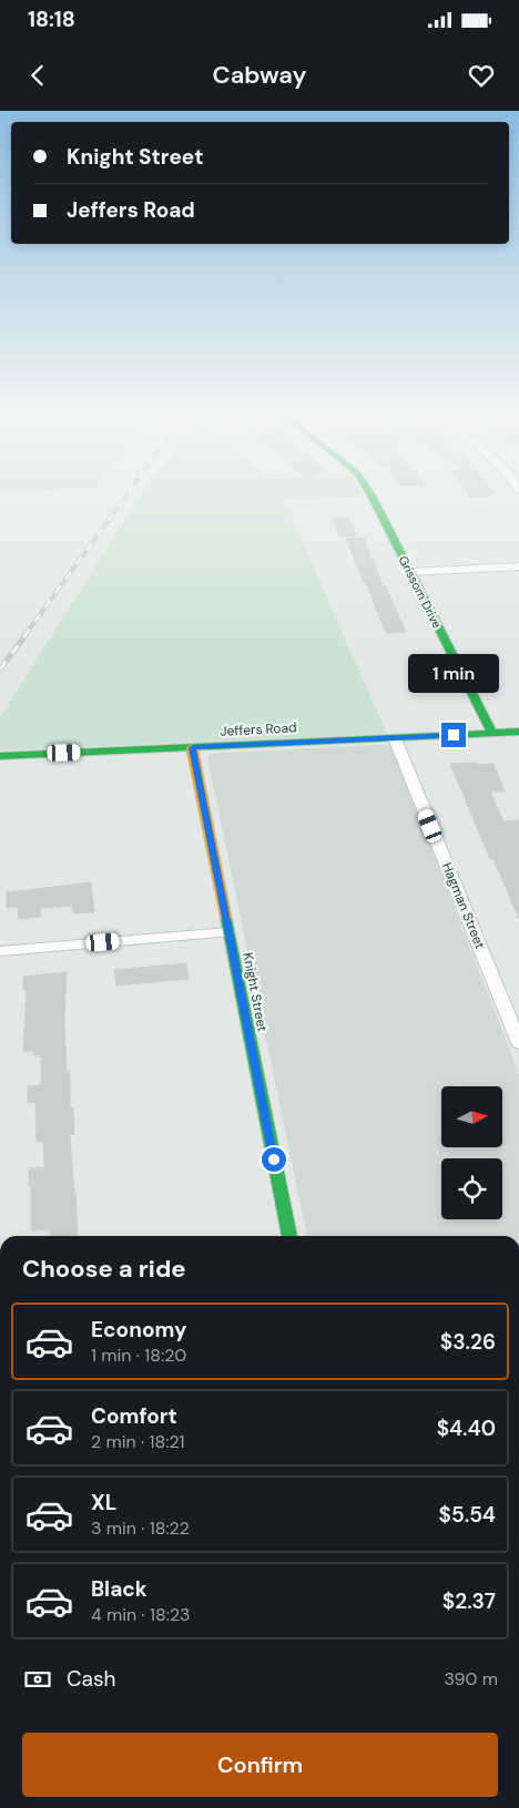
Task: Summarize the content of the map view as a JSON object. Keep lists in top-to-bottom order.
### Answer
{
  "streets": {
    "street": [
      "Grissom Drive",
      "Jeffers Road",
      "Hagman Street",
      "Knight Street"
    ]
  },
  "crossings": [
    ["Grissom Drive", "Jeffers Road"],
    ["Jeffers Road", "Hagman Street"],
    ["Jeffers Road", "Knight Street"]
  ],
  "north": "right",
  "page": {
    "status": "18:18",
    "header": "Cabway",
    "banner": ["Knight Street", "Jeffers Road"],
    "bubble": "1 min",
    "heading": "Choose a ride",
    "list": [
      {
        "name": "Economy",
        "note": "1 min · 18:20",
        "value": "$3.26"
      },
      {
        "name": "Comfort",
        "note": "2 min · 18:21",
        "value": "$4.40"
      },
      {
        "name": "XL",
        "note": "3 min · 18:22",
        "value": "$5.54"
      },
      {
        "name": "Black",
        "note": "4 min · 18:23",
        "value": "$2.37"
      }
    ],
    "pay": ["Cash", "390 m"],
    "buttons": "Confirm"
  }
}
